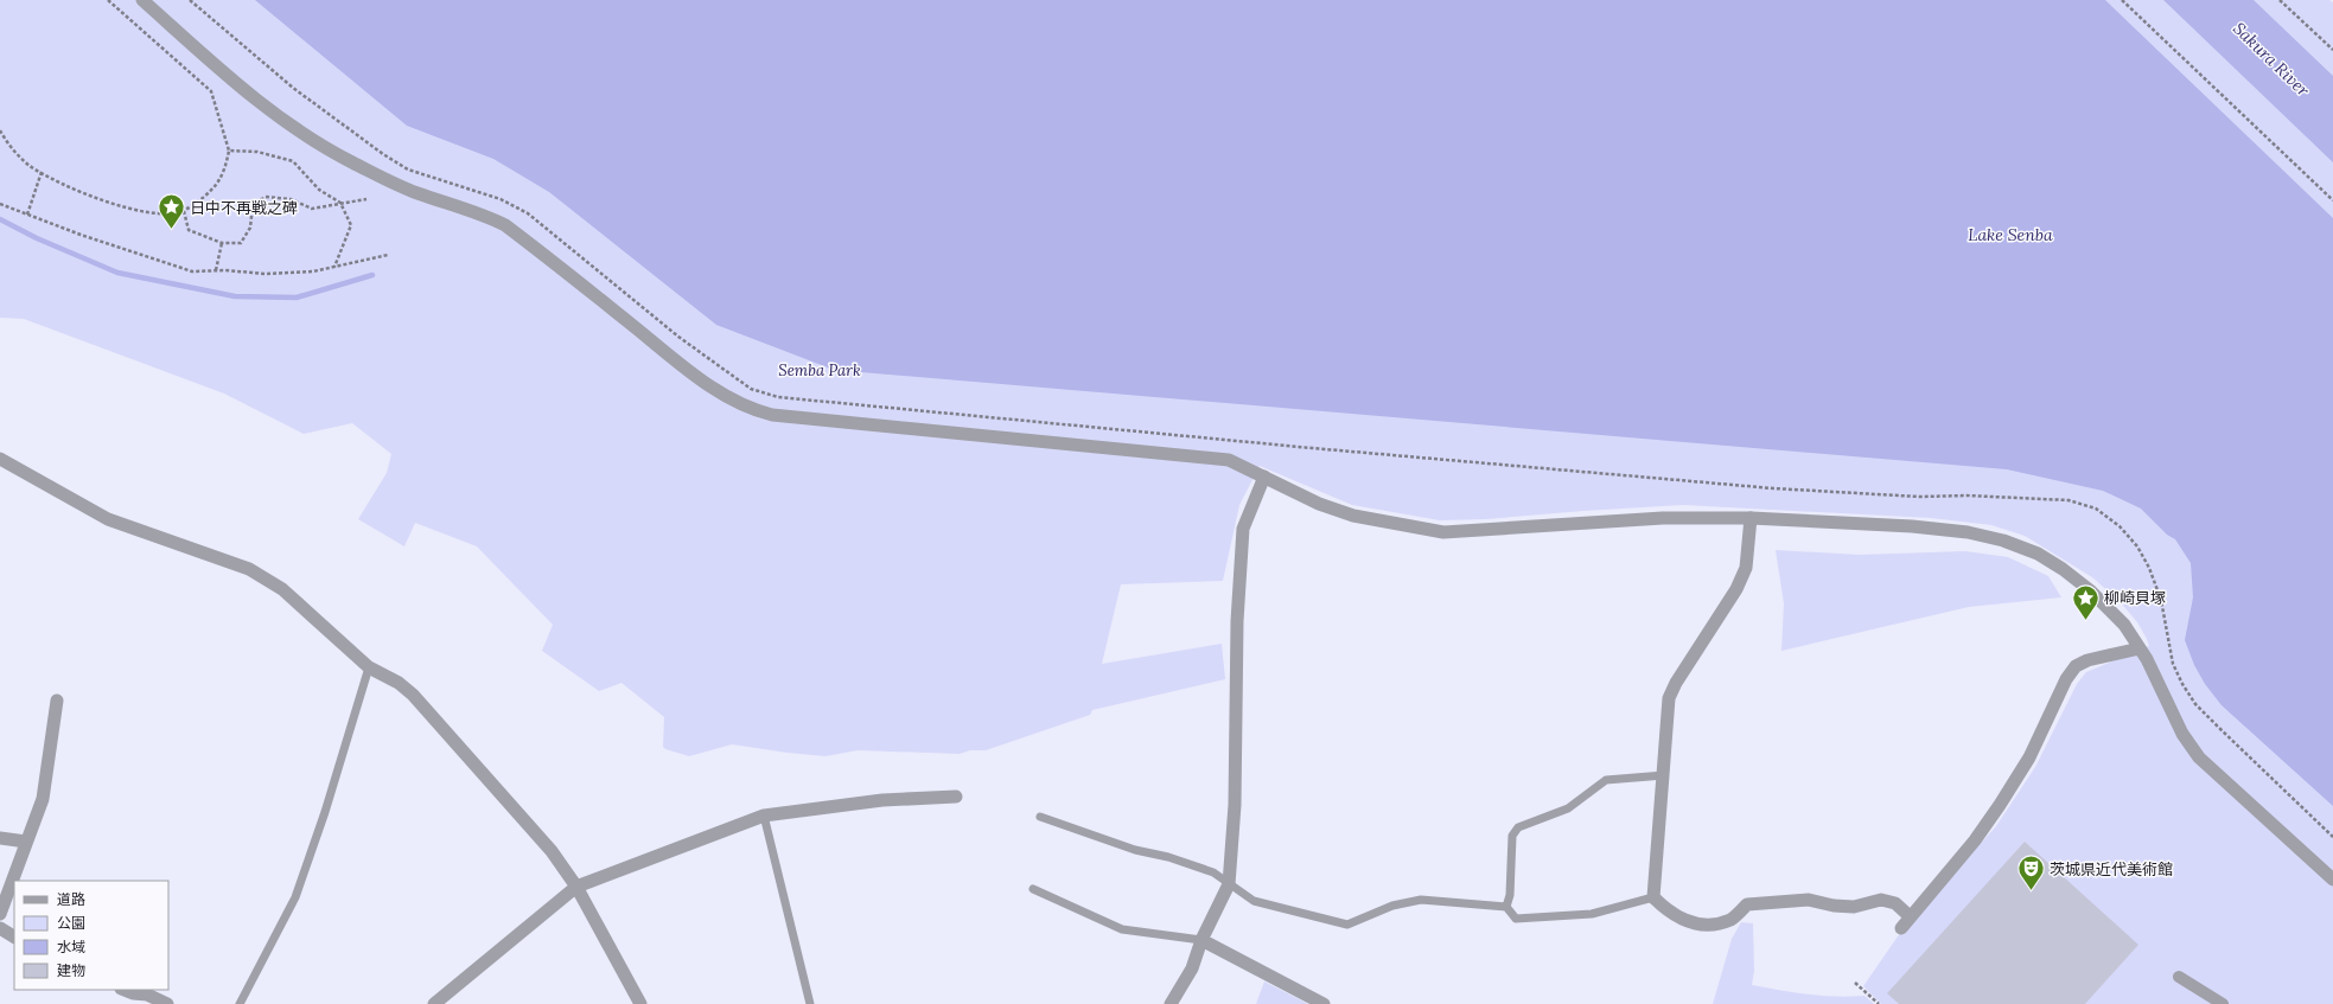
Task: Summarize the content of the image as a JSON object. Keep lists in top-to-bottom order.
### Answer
{
  "water": ["Sakura River", "Lake Senba"],
  "parks": ["Semba Park"],
  "places": {
    "place": ["日中不再戦之碑", "柳崎貝塚"],
    "theatre": ["茨城県近代美術館"]
  },
  "legend": [
    "道路",
    "公園",
    "水域",
    "建物"
  ]
}
